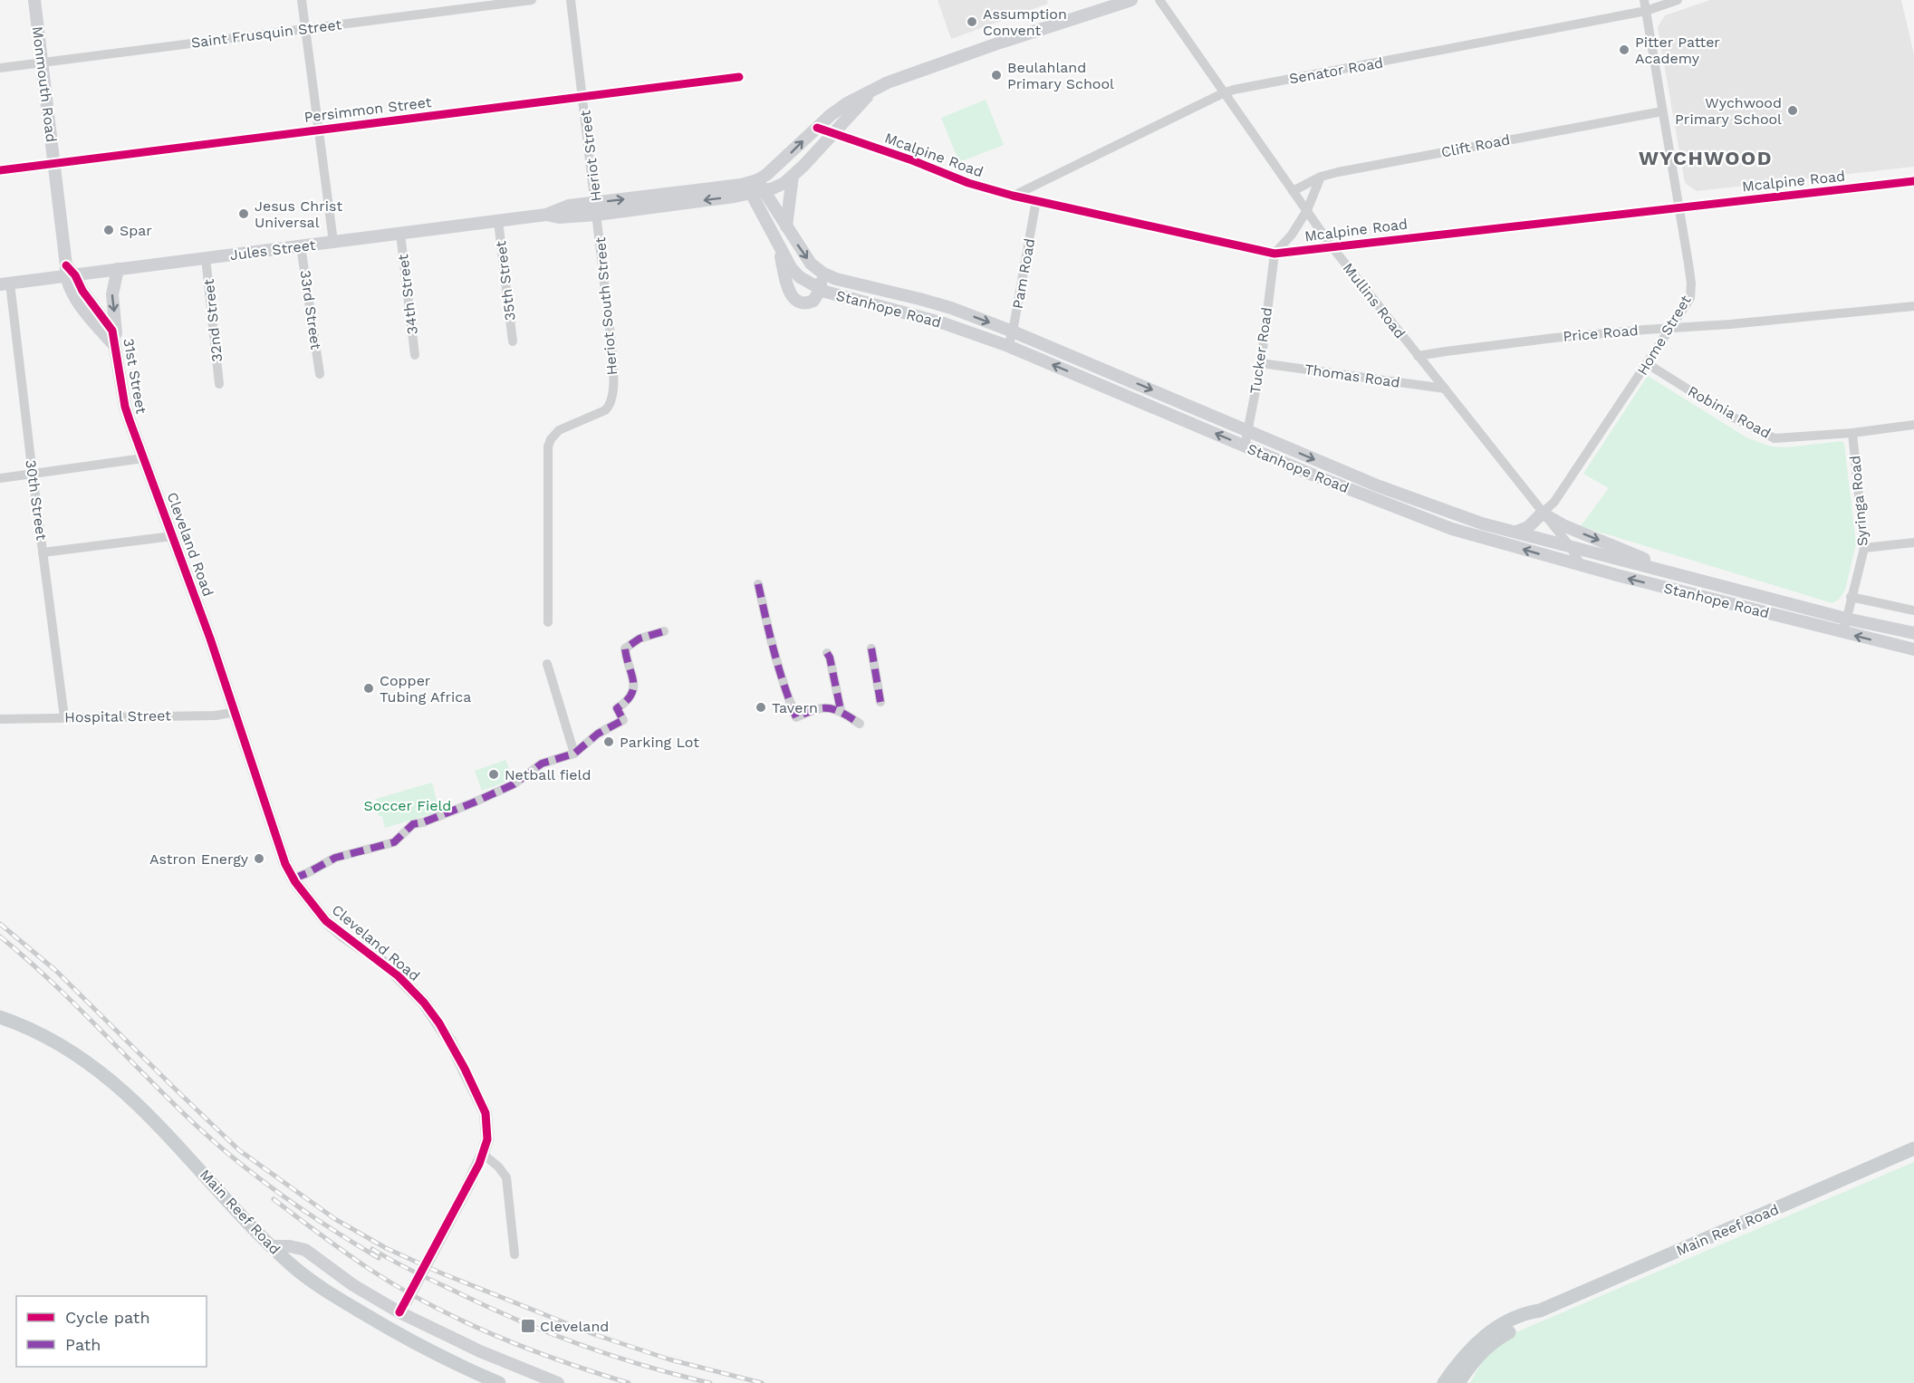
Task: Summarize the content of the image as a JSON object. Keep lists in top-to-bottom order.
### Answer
{
  "streets": {
    "main road": [
      "Monmouth Road",
      "Jules Street",
      "Stanhope Road",
      "31st Street",
      "Cleveland Road",
      "Main Reef Road"
    ],
    "street": [
      "Saint Frusquin Street",
      "Senator Road",
      "Persimmon Street",
      "Clift Road",
      "Mcalpine Road",
      "Heriot Street",
      "Pam Road",
      "35th Street",
      "34th Street",
      "Mullins Road",
      "Heriot South Street",
      "33rd Street",
      "32nd Street",
      "Price Road",
      "Home Street",
      "Tucker Road",
      "Thomas Road",
      "Robinia Road",
      "30th Street",
      "Syringa Road",
      "Hospital Street"
    ]
  },
  "crossings": [
    ["Saint Frusquin Street", "Monmouth Road"],
    ["Senator Road", "Mcalpine Road"],
    ["Senator Road", "Mullins Road"],
    ["Senator Road", "Home Street"],
    ["Monmouth Road", "Persimmon Street"],
    ["Monmouth Road", "Jules Street"],
    ["Monmouth Road", "31st Street"],
    ["Persimmon Street", "Heriot Street"],
    ["Clift Road", "Mullins Road"],
    ["Clift Road", "Home Street"],
    ["Mcalpine Road", "Pam Road"],
    ["Mcalpine Road", "Mullins Road"],
    ["Mcalpine Road", "Home Street"],
    ["Mcalpine Road", "Tucker Road"],
    ["Heriot Street", "Jules Street"],
    ["Heriot Street", "Heriot South Street"],
    ["Jules Street", "35th Street"],
    ["Jules Street", "34th Street"],
    ["Jules Street", "Heriot South Street"],
    ["Jules Street", "Stanhope Road"],
    ["Jules Street", "33rd Street"],
    ["Jules Street", "32nd Street"],
    ["Jules Street", "31st Street"],
    ["Jules Street", "30th Street"],
    ["Pam Road", "Stanhope Road"],
    ["Mullins Road", "Stanhope Road"],
    ["Mullins Road", "Price Road"],
    ["Mullins Road", "Home Street"],
    ["Mullins Road", "Thomas Road"],
    ["Stanhope Road", "Tucker Road"],
    ["Stanhope Road", "Syringa Road"],
    ["Price Road", "Home Street"],
    ["Home Street", "Robinia Road"],
    ["Tucker Road", "Thomas Road"],
    ["31st Street", "Cleveland Road"],
    ["Robinia Road", "Syringa Road"],
    ["30th Street", "Hospital Street"],
    ["Cleveland Road", "Hospital Street"]
  ],
  "districts": ["WYCHWOOD"],
  "parks": ["Soccer Field"],
  "places": {
    "other": [
      "Assumption Convent",
      "Pitter Patter Academy",
      "Beulahland Primary School",
      "Wychwood Primary School",
      "Jesus Christ Universal",
      "Spar",
      "Copper Tubing Africa",
      "Tavern",
      "Parking Lot",
      "Netball field",
      "Astron Energy"
    ],
    "transit": ["Cleveland"]
  },
  "legend": ["Cycle path", "Path"]
}
